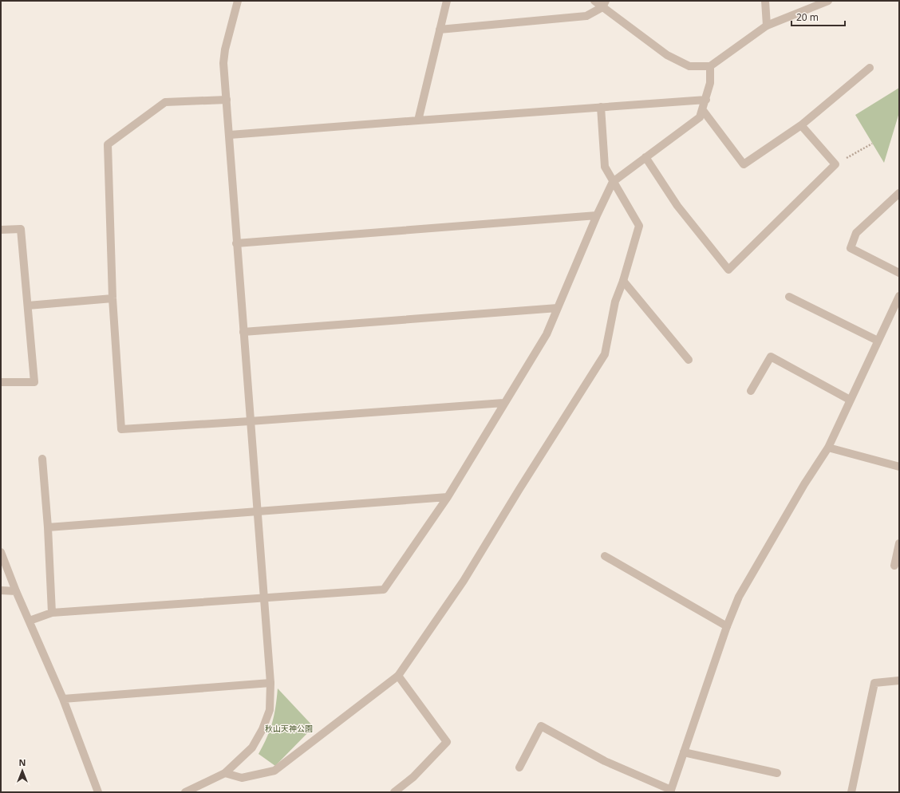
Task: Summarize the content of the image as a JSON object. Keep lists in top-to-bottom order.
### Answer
{
  "parks": ["秋山天神公園"],
  "scale_bar": "20 m",
  "north": "top"
}
